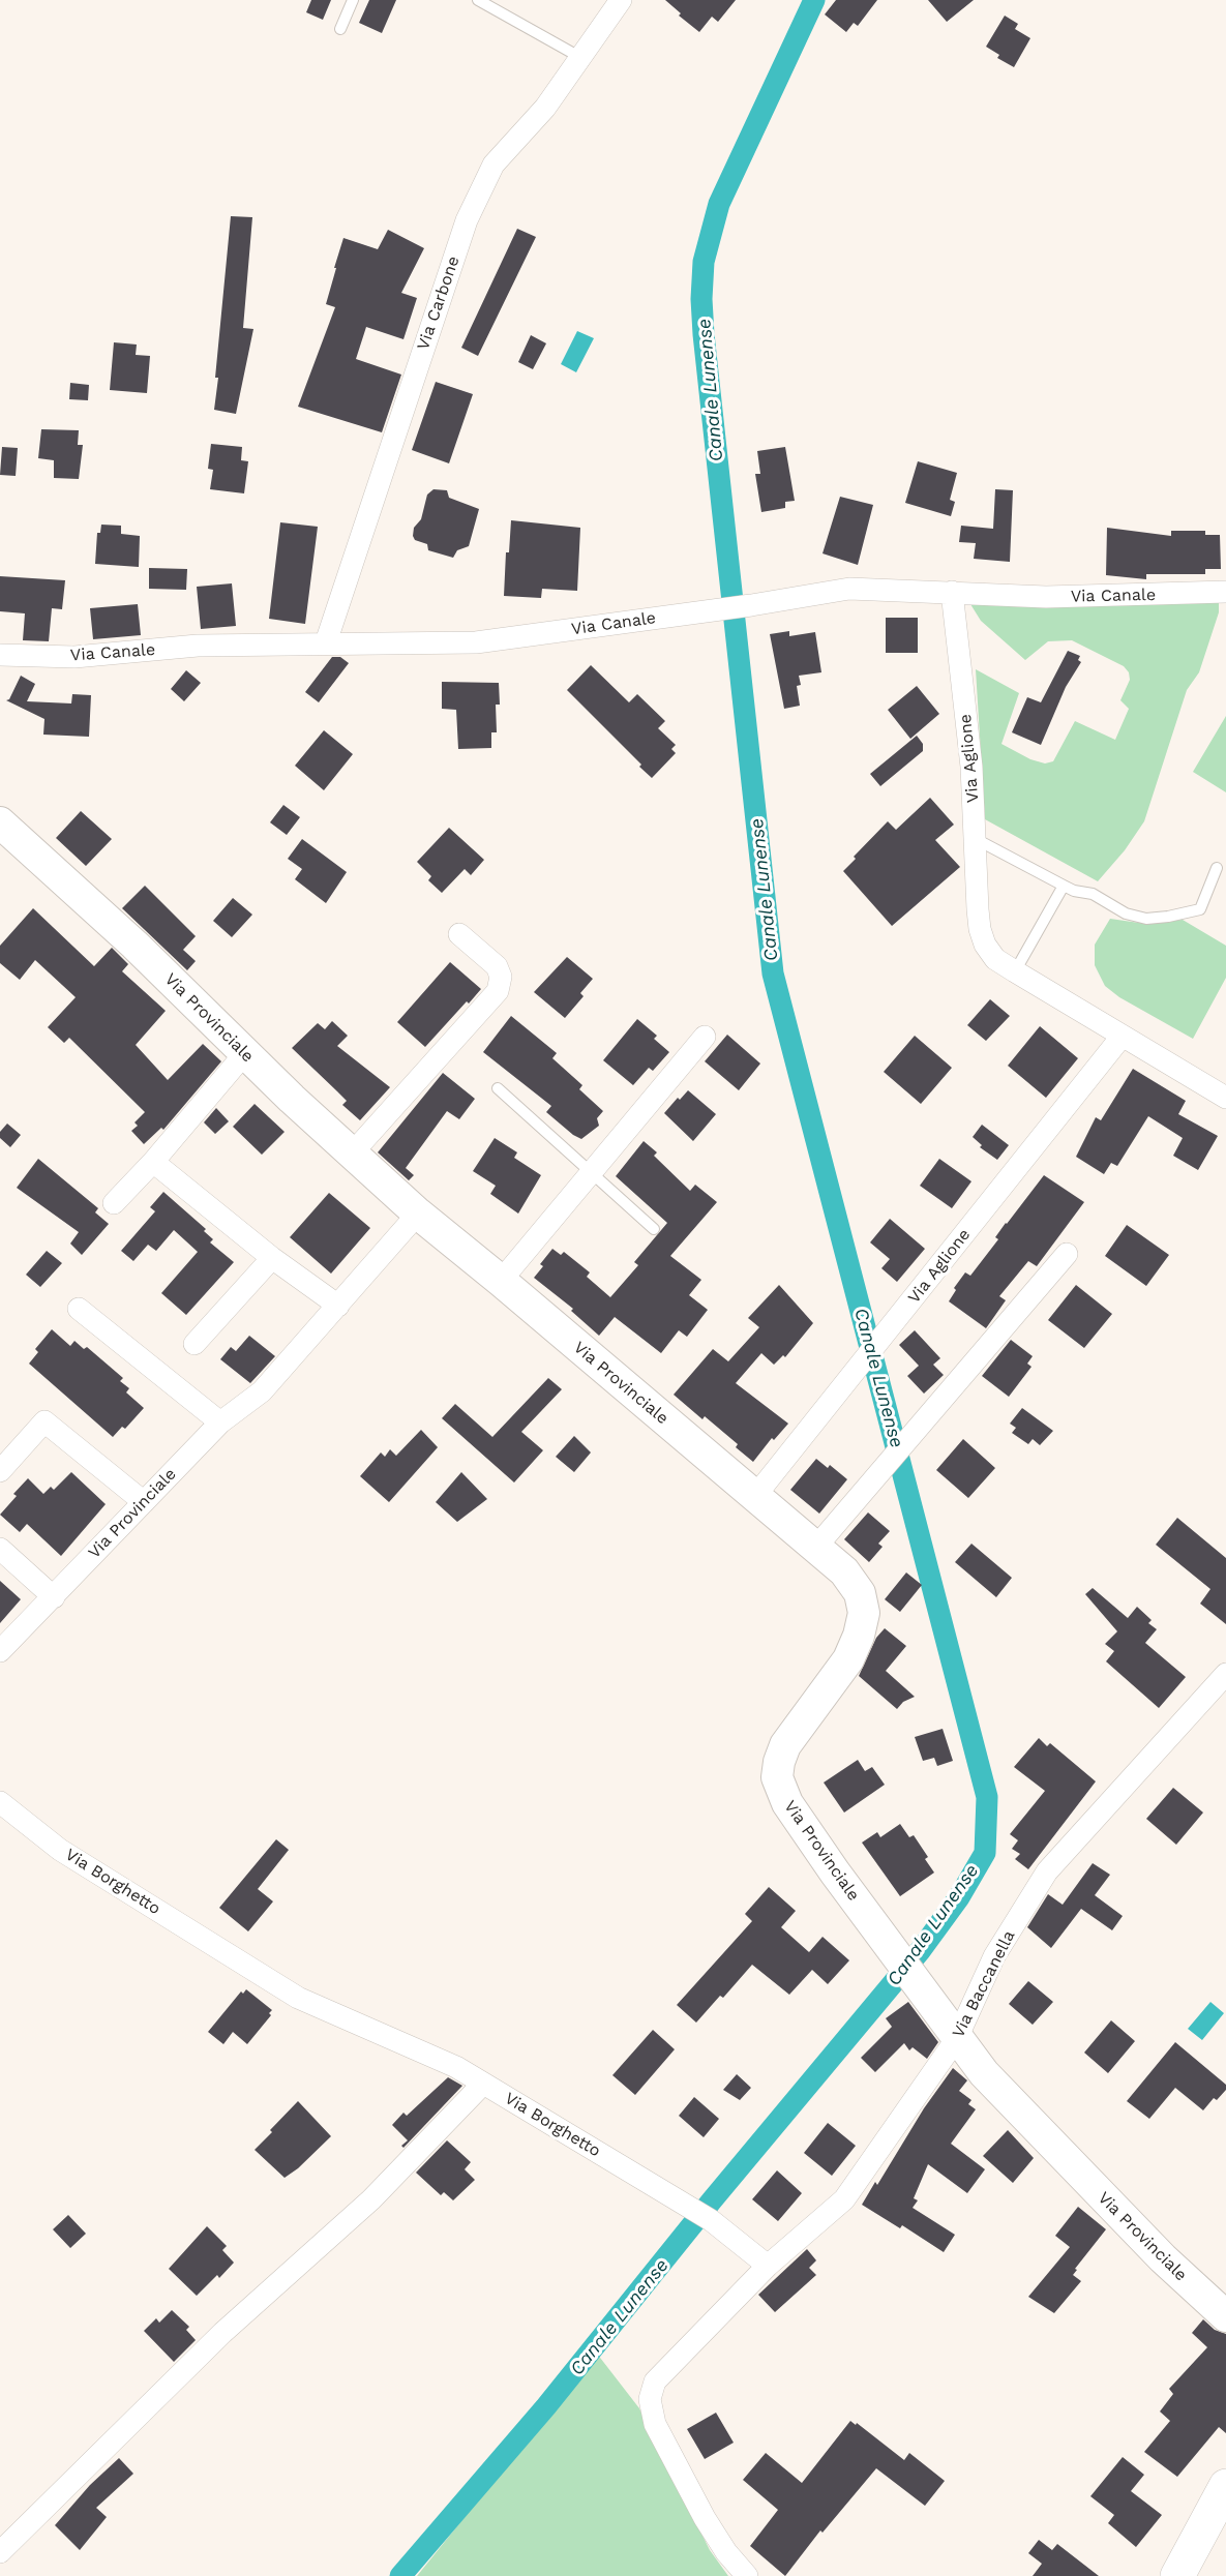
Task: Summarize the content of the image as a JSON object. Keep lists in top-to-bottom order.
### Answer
{
  "streets": {
    "street": [
      "Via Carbone",
      "Via Canale",
      "Via Aglione",
      "Via Provinciale",
      "Via Borghetto",
      "Via Baccanella"
    ]
  },
  "crossings": [
    ["Via Carbone", "Via Canale"],
    ["Via Canale", "Via Aglione"],
    ["Via Aglione", "Via Provinciale"],
    ["Via Provinciale", "Via Baccanella"],
    ["Via Borghetto", "Via Baccanella"]
  ],
  "water": ["Canale Lunense"]
}
